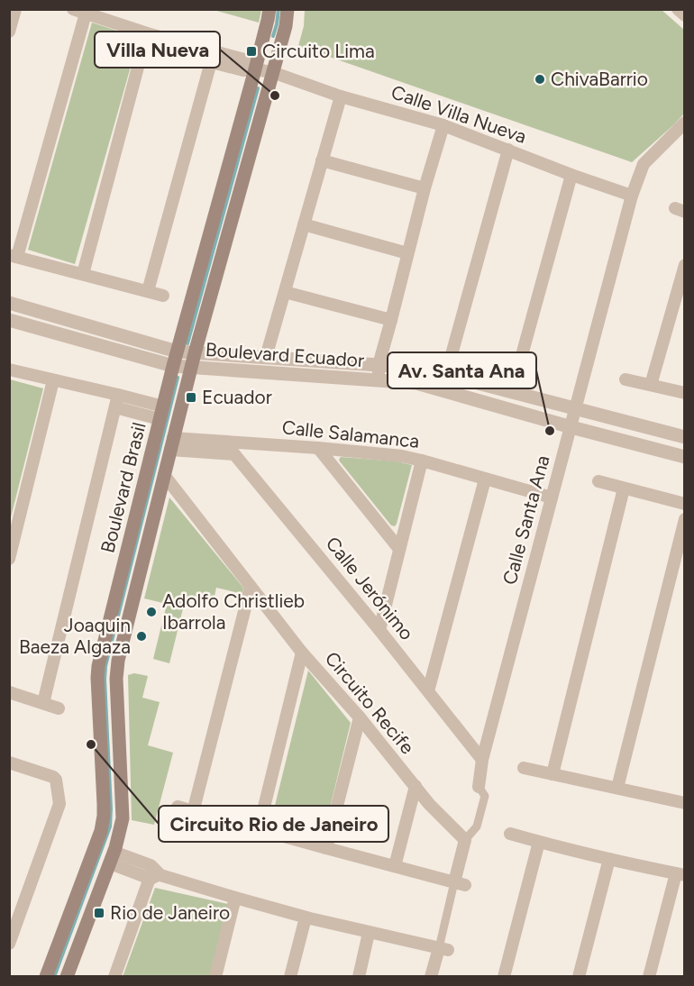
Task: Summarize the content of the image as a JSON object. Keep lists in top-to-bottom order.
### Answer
{
  "streets": {
    "main road": ["Boulevard Brasil"],
    "street": [
      "Calle Villa Nueva",
      "Boulevard Ecuador",
      "Calle Salamanca",
      "Calle Santa Ana",
      "Calle Jerónimo",
      "Circuito Recife"
    ]
  },
  "crossings": [
    ["Calle Villa Nueva", "Boulevard Brasil"],
    ["Calle Villa Nueva", "Calle Santa Ana"],
    ["Boulevard Ecuador", "Boulevard Brasil"],
    ["Boulevard Ecuador", "Calle Santa Ana"],
    ["Calle Salamanca", "Boulevard Brasil"],
    ["Calle Salamanca", "Calle Santa Ana"],
    ["Calle Salamanca", "Calle Jerónimo"],
    ["Boulevard Brasil", "Circuito Recife"],
    ["Calle Santa Ana", "Calle Jerónimo"]
  ],
  "places": {
    "transit": ["Circuito Lima", "Ecuador", "Rio de Janeiro"],
    "other": [
      "ChivaBarrio",
      "Villa Nueva",
      "Av. Santa Ana",
      "Adolfo Christlieb Ibarrola",
      "Joaquin Baeza Algaza",
      "Circuito Rio de Janeiro"
    ]
  }
}
